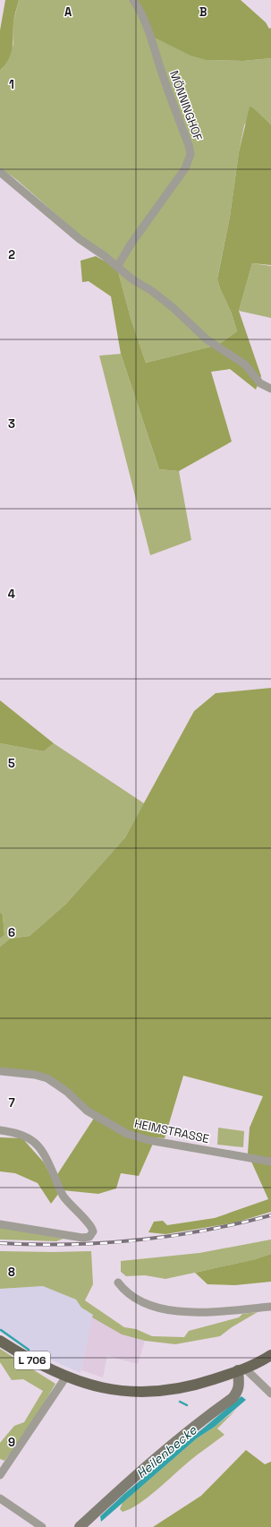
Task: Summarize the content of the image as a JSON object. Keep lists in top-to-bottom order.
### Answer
{
  "streets": {
    "main road": ["L 706"],
    "street": ["MÖNNINGHOF", "HEIMSTRASSE"]
  },
  "water": ["Heilenbecke"],
  "grid": {
    "columns": ["A", "B"],
    "rows": [
      "1",
      "2",
      "3",
      "4",
      "5",
      "6",
      "7",
      "8",
      "9"
    ]
  }
}
